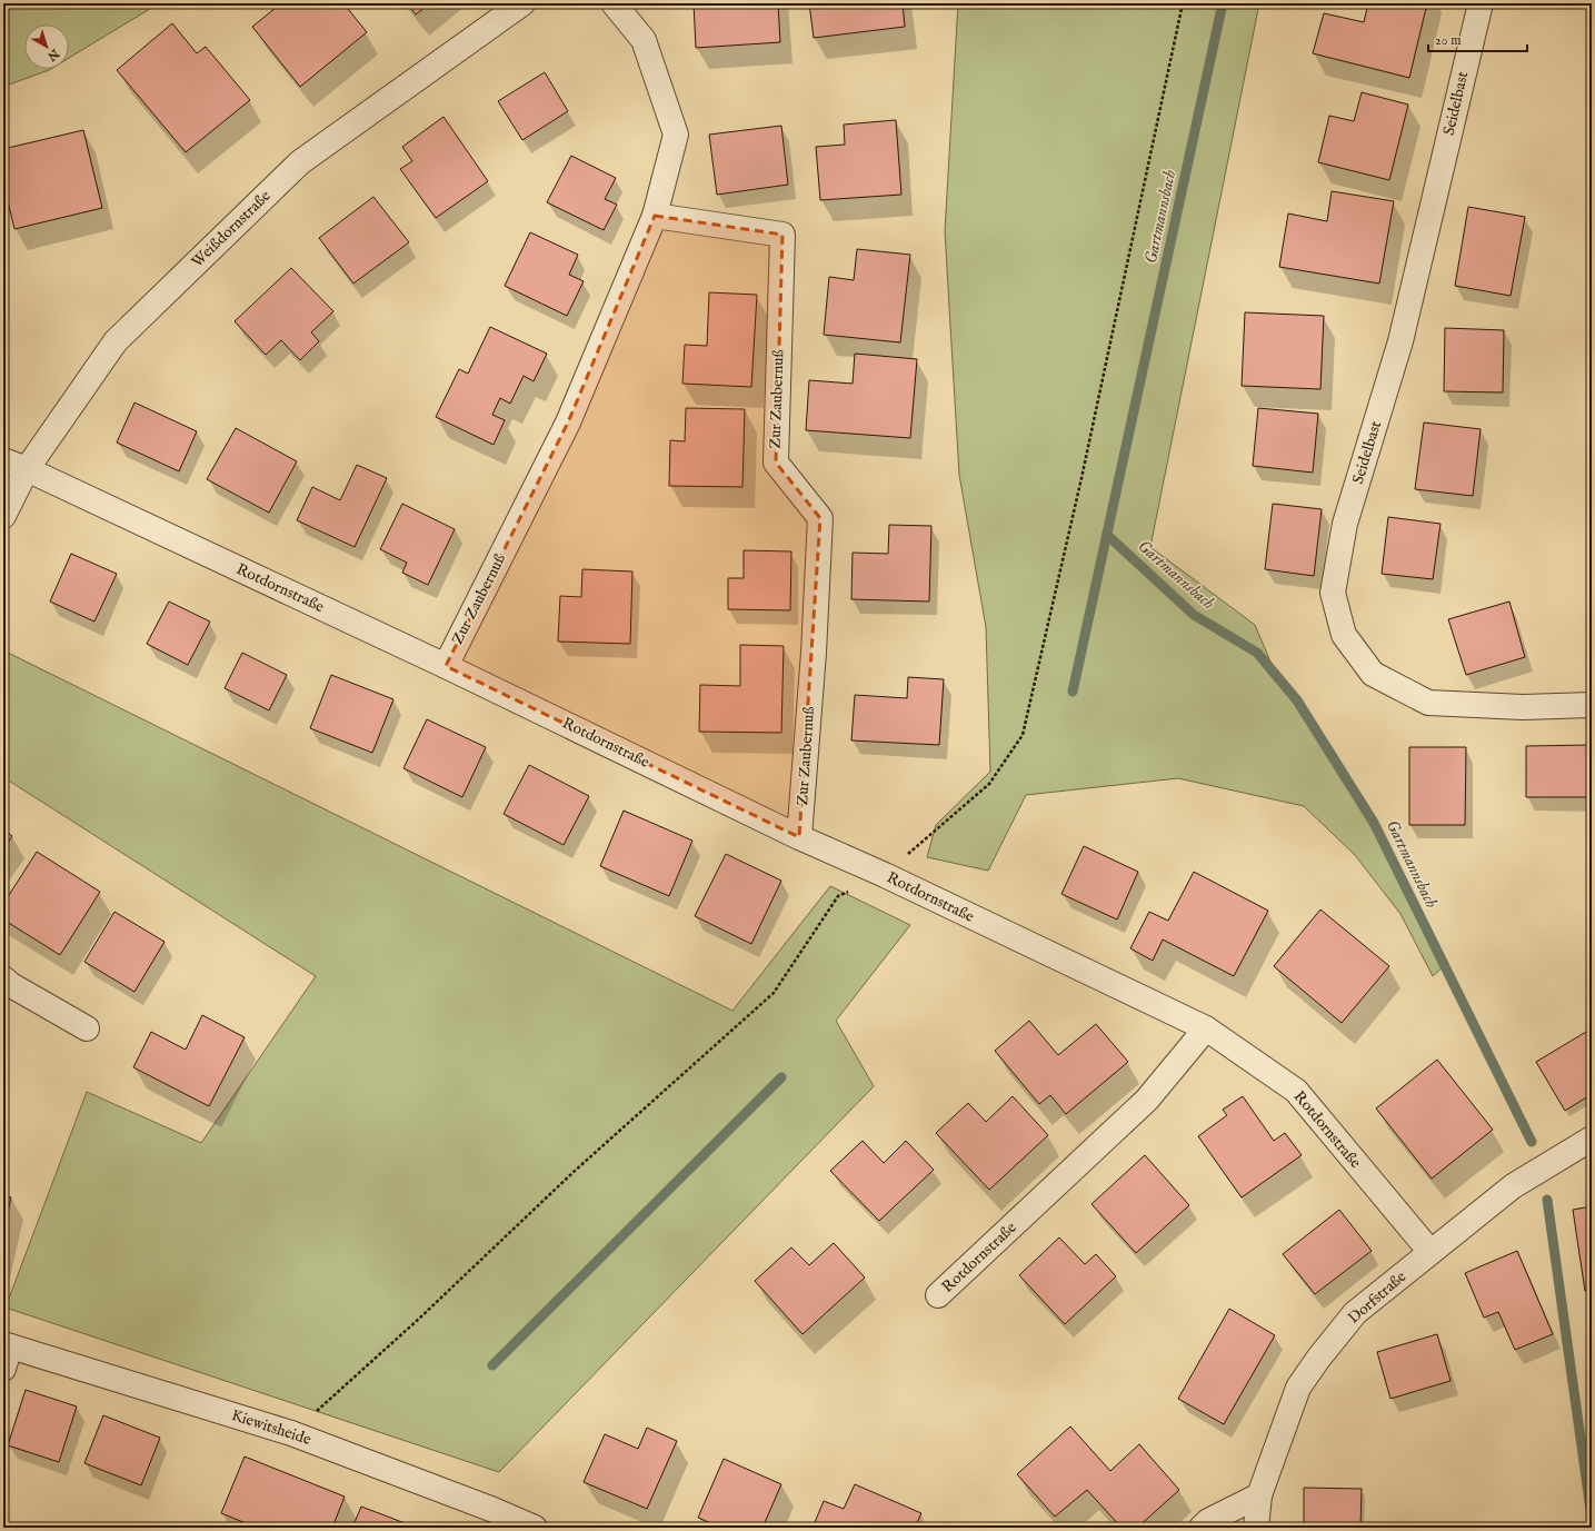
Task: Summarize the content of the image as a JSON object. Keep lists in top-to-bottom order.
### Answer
{
  "streets": {
    "street": [
      "Seidelbast",
      "Weißdornstraße",
      "Zur Zaubernuß",
      "Rotdornstraße",
      "Dorfstraße",
      "Kiewitsheide"
    ]
  },
  "crossings": [
    ["Weißdornstraße", "Rotdornstraße"],
    ["Zur Zaubernuß", "Rotdornstraße"],
    ["Rotdornstraße", "Dorfstraße"]
  ],
  "water": ["Gartmannsbach"],
  "scale_bar": "20 m",
  "north": "bottom right"
}
